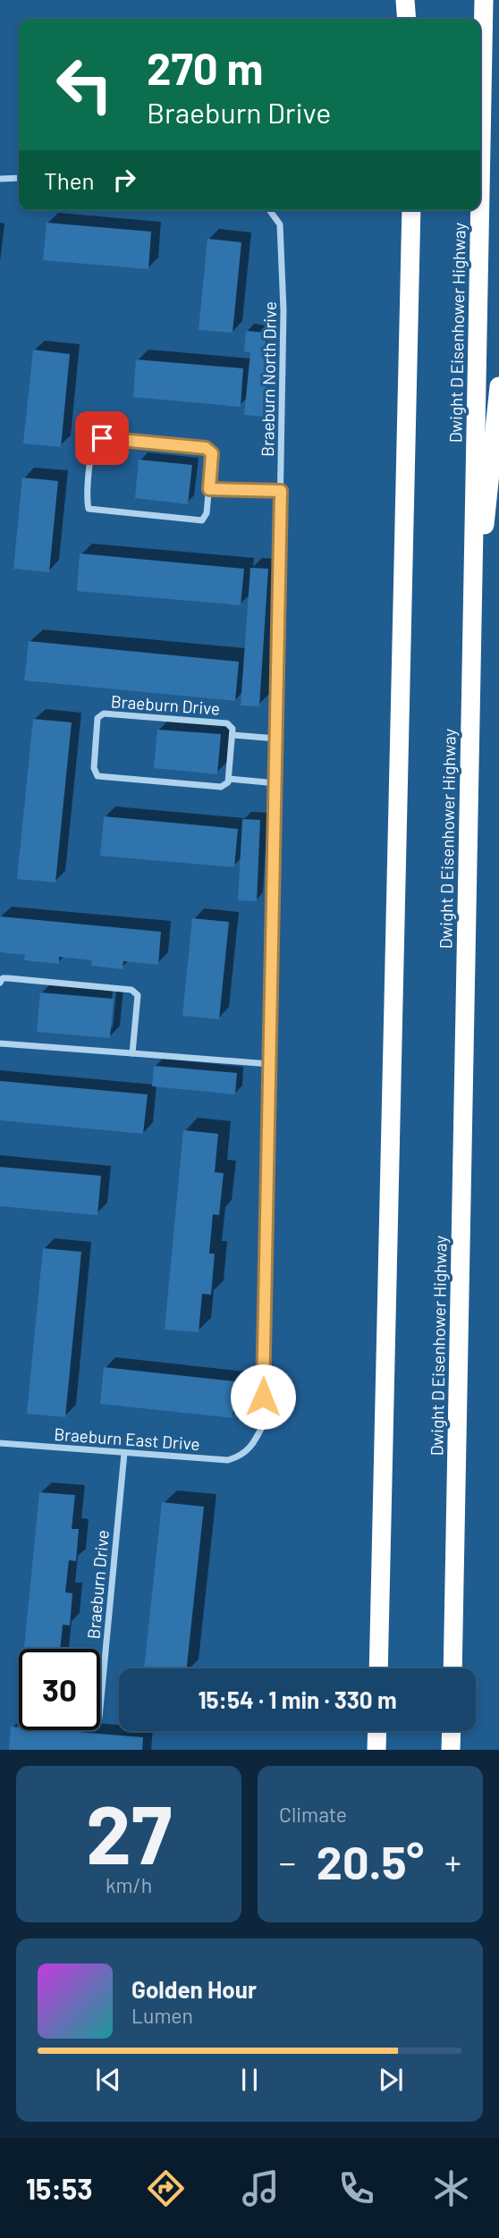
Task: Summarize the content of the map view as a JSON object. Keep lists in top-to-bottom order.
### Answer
{
  "streets": {
    "highway": ["Dwight D Eisenhower Highway"],
    "street": ["Braeburn North Drive", "Braeburn Drive", "Braeburn East Drive"]
  },
  "crossings": [
    ["Braeburn North Drive", "Braeburn Drive"],
    ["Braeburn North Drive", "Braeburn East Drive"],
    ["Braeburn Drive", "Braeburn East Drive"]
  ],
  "page": {
    "turn": ["270 m", "Braeburn Drive"],
    "then": "Then",
    "limit": "30",
    "trip": "15:54 · 1 min · 330 m",
    "tile": [
      ["27", "km/h"],
      "Climate"
    ],
    "heat": ["−", "20.5°", "+"],
    "song": ["Golden Hour", "Lumen"],
    "tabs": "15:53"
  }
}
